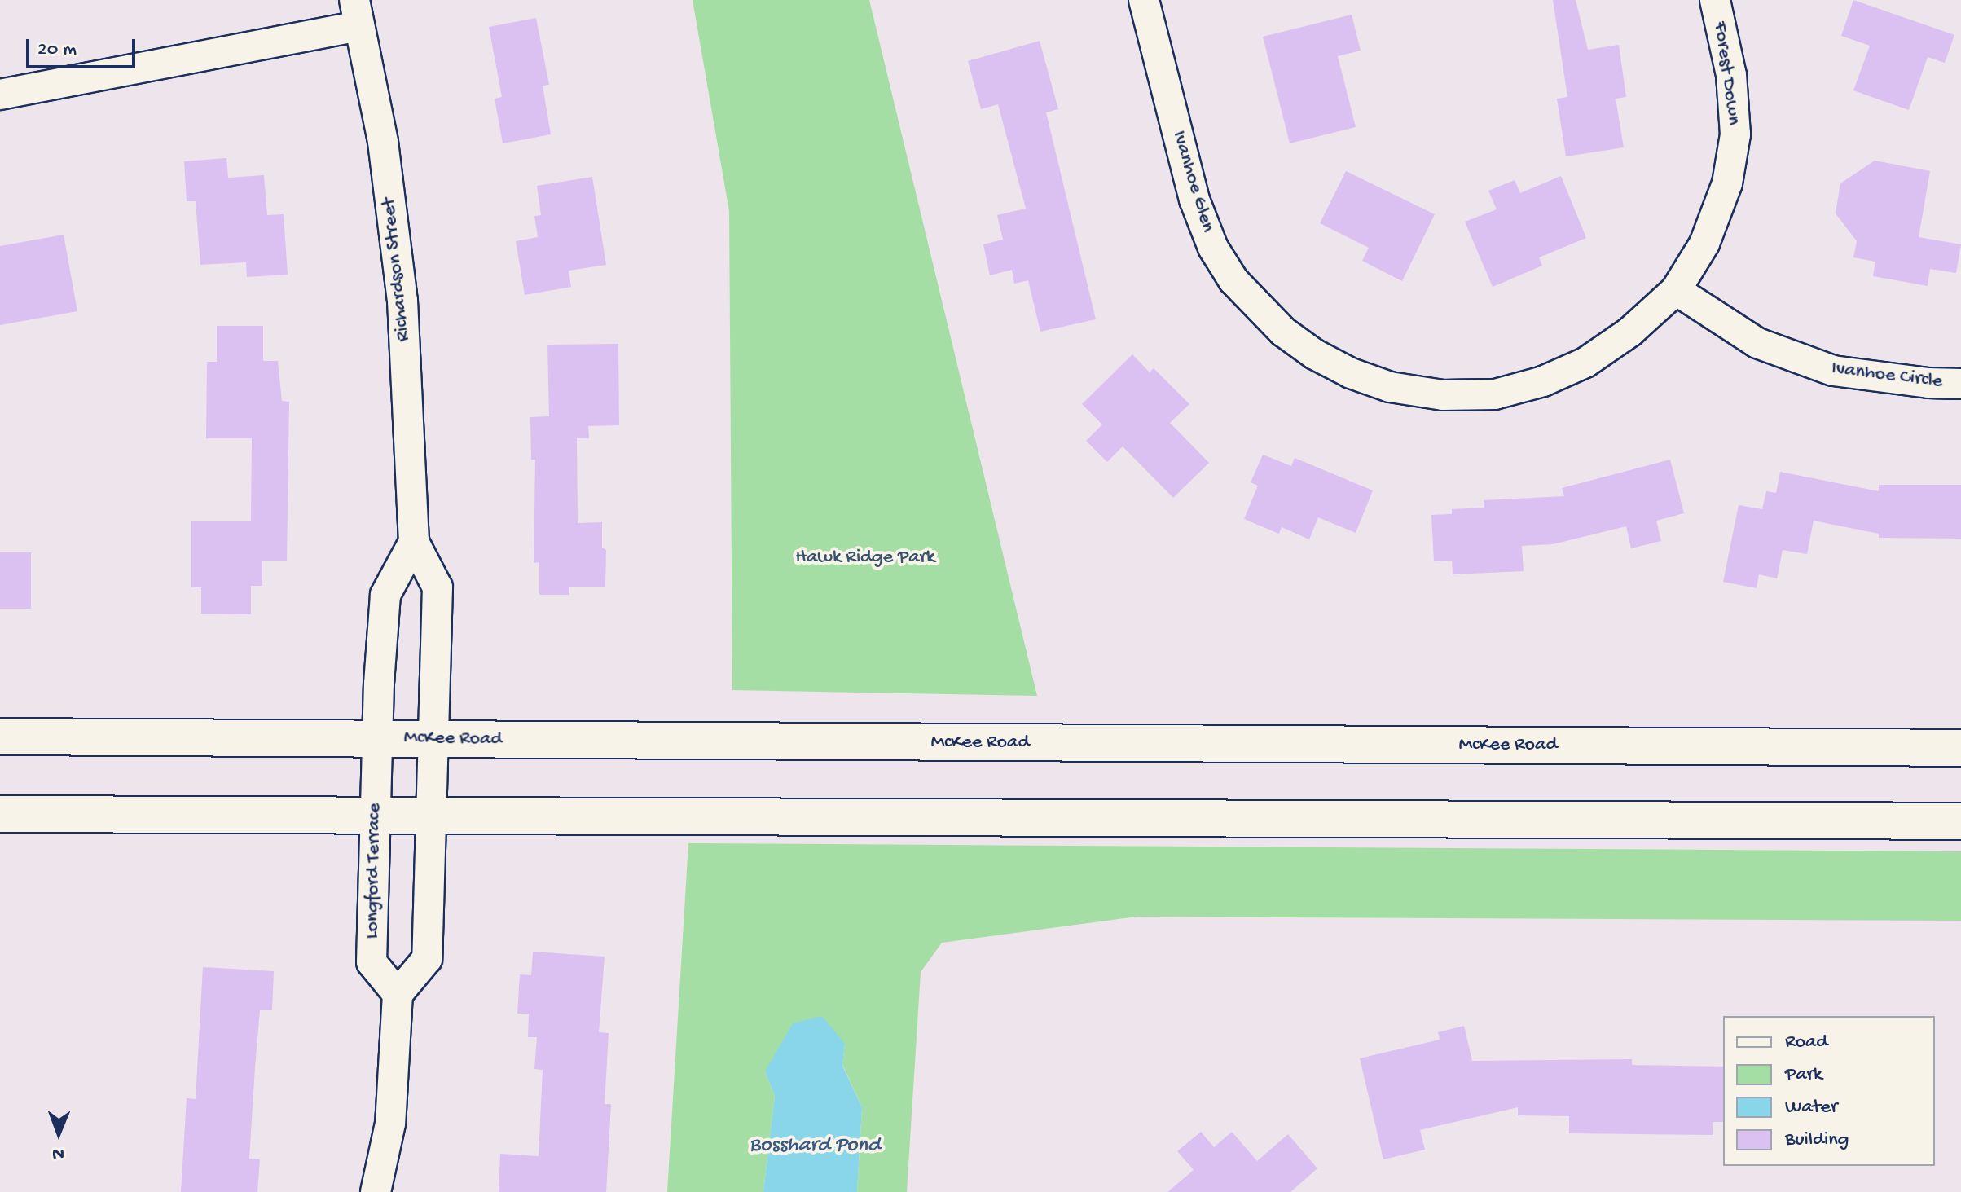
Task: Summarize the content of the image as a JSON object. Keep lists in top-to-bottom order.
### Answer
{
  "streets": {
    "main road": ["McKee Road"],
    "street": [
      "Forest Down",
      "Ivanhoe Glen",
      "Richardson Street",
      "Ivanhoe Circle",
      "Longford Terrace"
    ]
  },
  "crossings": [
    ["Forest Down", "Ivanhoe Glen"],
    ["Forest Down", "Ivanhoe Circle"],
    ["Ivanhoe Glen", "Ivanhoe Circle"],
    ["Richardson Street", "McKee Road"],
    ["McKee Road", "Longford Terrace"]
  ],
  "water": ["Bosshard Pond"],
  "parks": ["Hawk Ridge Park"],
  "legend": [
    "Road",
    "Park",
    "Water",
    "Building"
  ],
  "scale_bar": "20 m",
  "north": "bottom"
}
